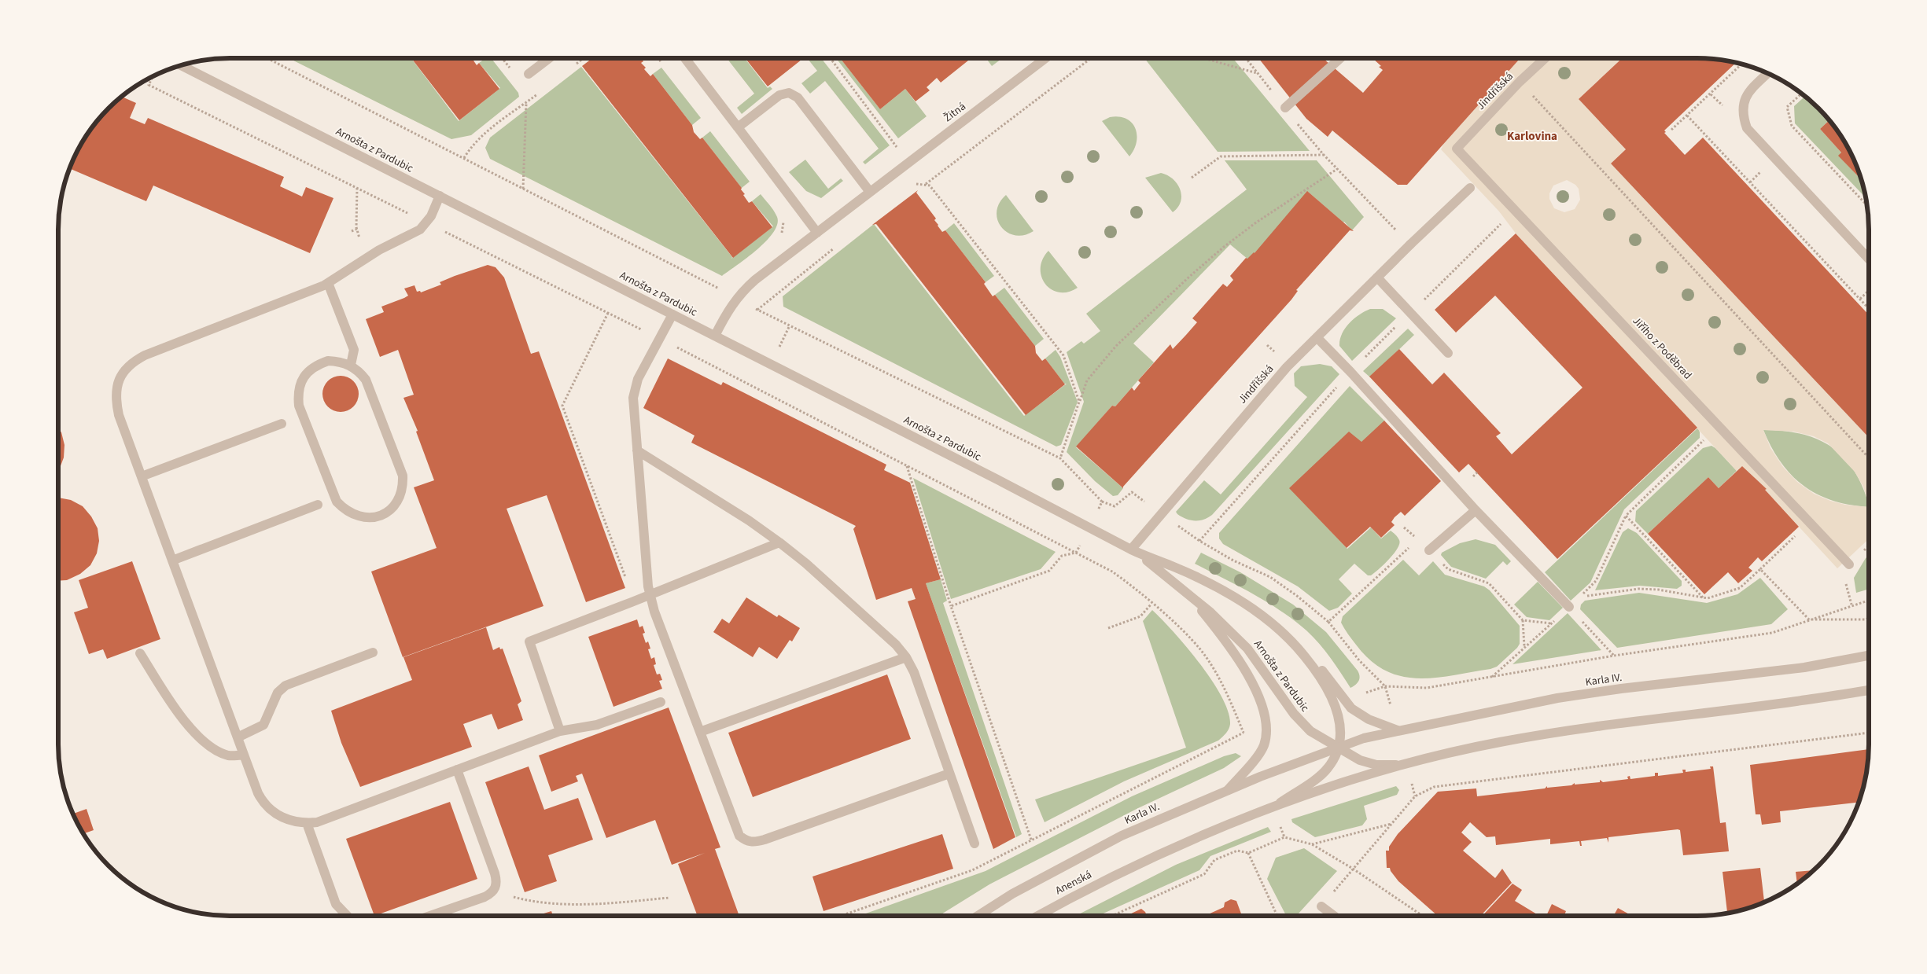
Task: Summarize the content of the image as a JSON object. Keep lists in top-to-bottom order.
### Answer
{
  "streets": {
    "street": [
      "Jindřišská",
      "Žitná",
      "Arnošta z Pardubic",
      "Jiřího z Poděbrad",
      "Karla IV.",
      "Anenská"
    ]
  },
  "crossings": [
    ["Jindřišská", "Arnošta z Pardubic"],
    ["Jindřišská", "Jiřího z Poděbrad"],
    ["Žitná", "Arnošta z Pardubic"],
    ["Arnošta z Pardubic", "Karla IV."]
  ],
  "districts": ["Karlovina"]
}
